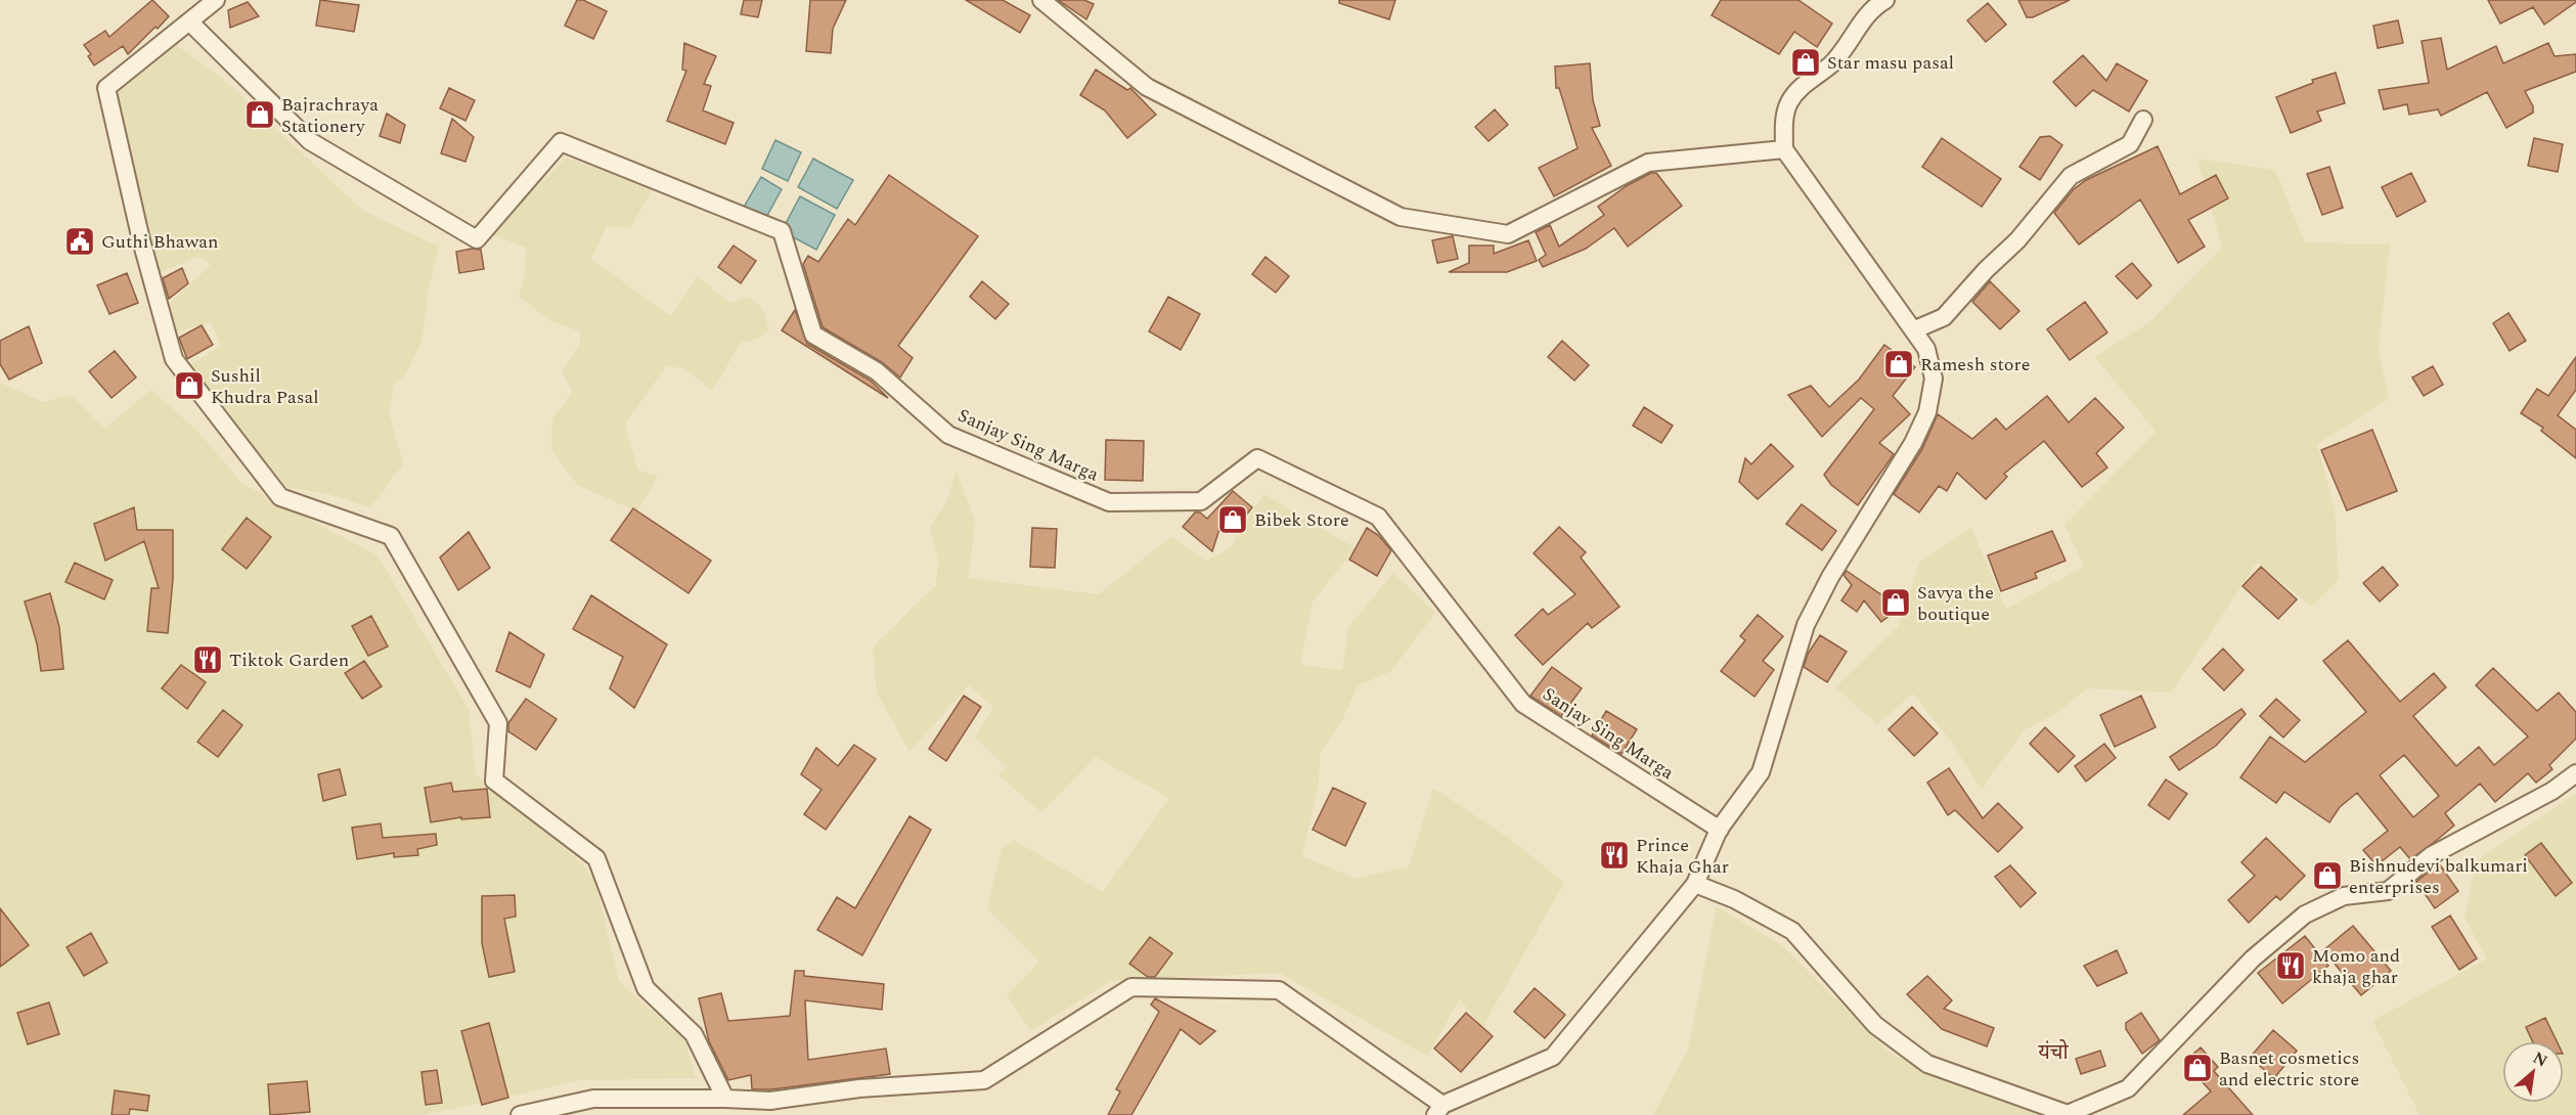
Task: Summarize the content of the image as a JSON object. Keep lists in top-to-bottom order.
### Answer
{
  "streets": {
    "street": ["Sanjay Sing Marga"]
  },
  "districts": ["यंचो"],
  "places": {
    "shop": [
      "Star masu pasal",
      "Bajrachraya Stationery",
      "Ramesh store",
      "Sushil Khudra Pasal",
      "Bibek Store",
      "Savya the boutique",
      "Bishnudevi balkumari enterprises",
      "Basnet cosmetics and electric store"
    ],
    "public building": ["Guthi Bhawan"],
    "restaurant": ["Tiktok Garden", "Prince Khaja Ghar", "Momo and khaja ghar"]
  },
  "north": "top right"
}
